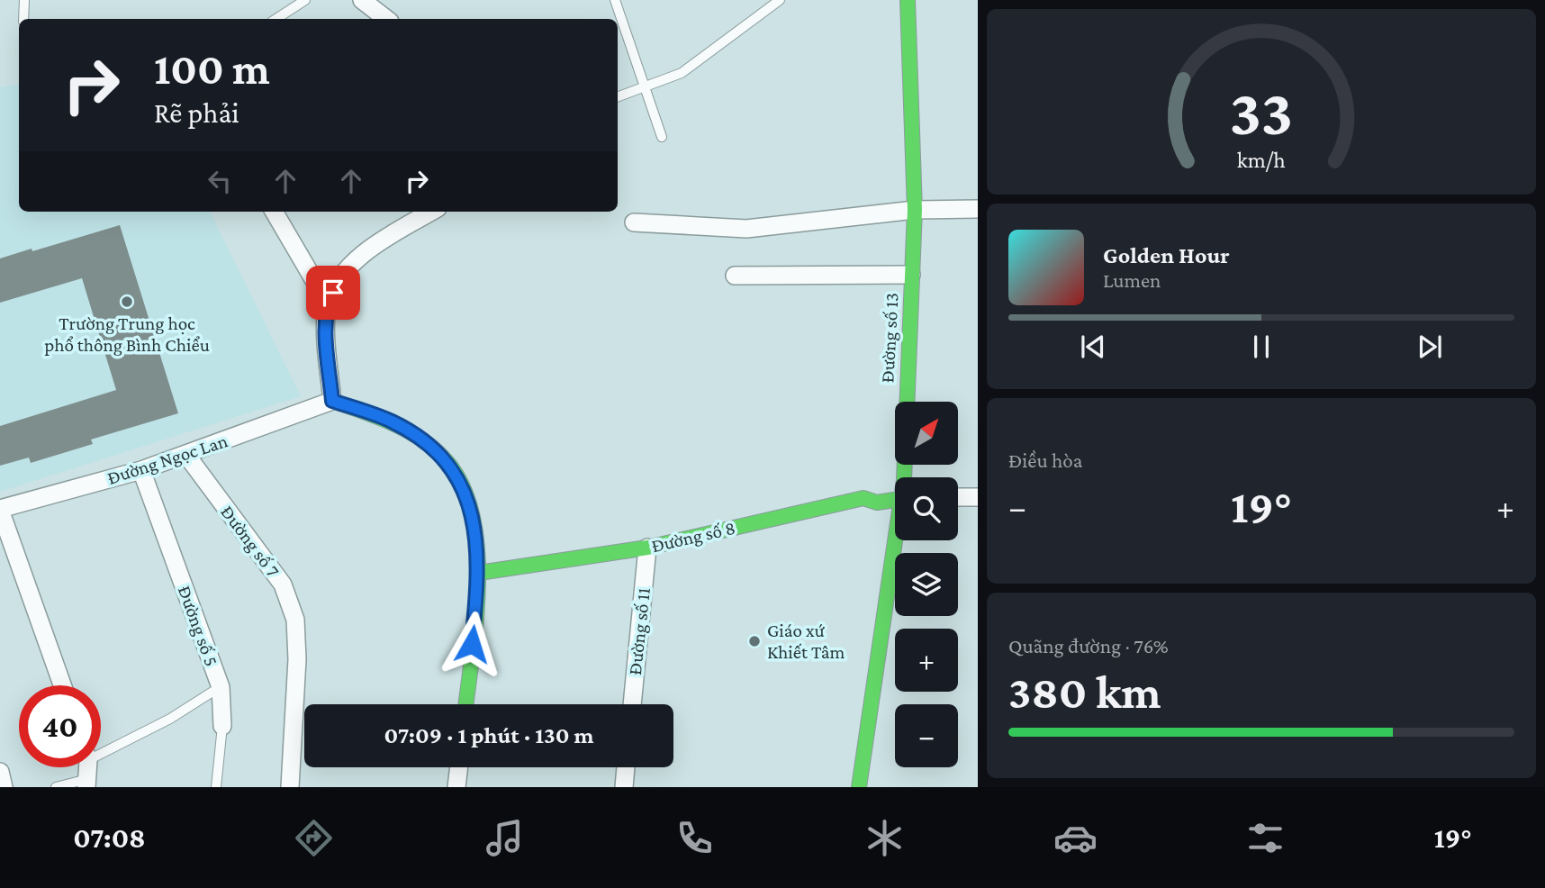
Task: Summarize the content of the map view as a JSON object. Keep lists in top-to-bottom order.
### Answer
{
  "streets": {
    "street": [
      "Đường số 13",
      "Đường Ngọc Lan",
      "Đường số 8",
      "Đường số 7",
      "Đường số 5",
      "Đường số 11"
    ]
  },
  "crossings": [
    ["Đường Ngọc Lan", "Đường số 7"],
    ["Đường Ngọc Lan", "Đường số 5"],
    ["Đường số 8", "Đường số 11"]
  ],
  "places": ["Trường Trung học phổ thông Bình Chiểu", "Giáo xứ Khiết Tâm"],
  "north": "top right",
  "page": {
    "turn": ["100 m", "Rẽ phải"],
    "song": ["Golden Hour", "Lumen"],
    "tile": [
      "Điều hòa",
      ["Quãng đường · 76%", "380 km"]
    ],
    "map_buttons": ["+", "−"],
    "heat": ["−", "19°", "+"],
    "limit": "40",
    "trip": "07:09 · 1 phút · 130 m",
    "tabs": ["07:08", "19°"],
    "gauge": ["33", "km/h"]
  }
}
